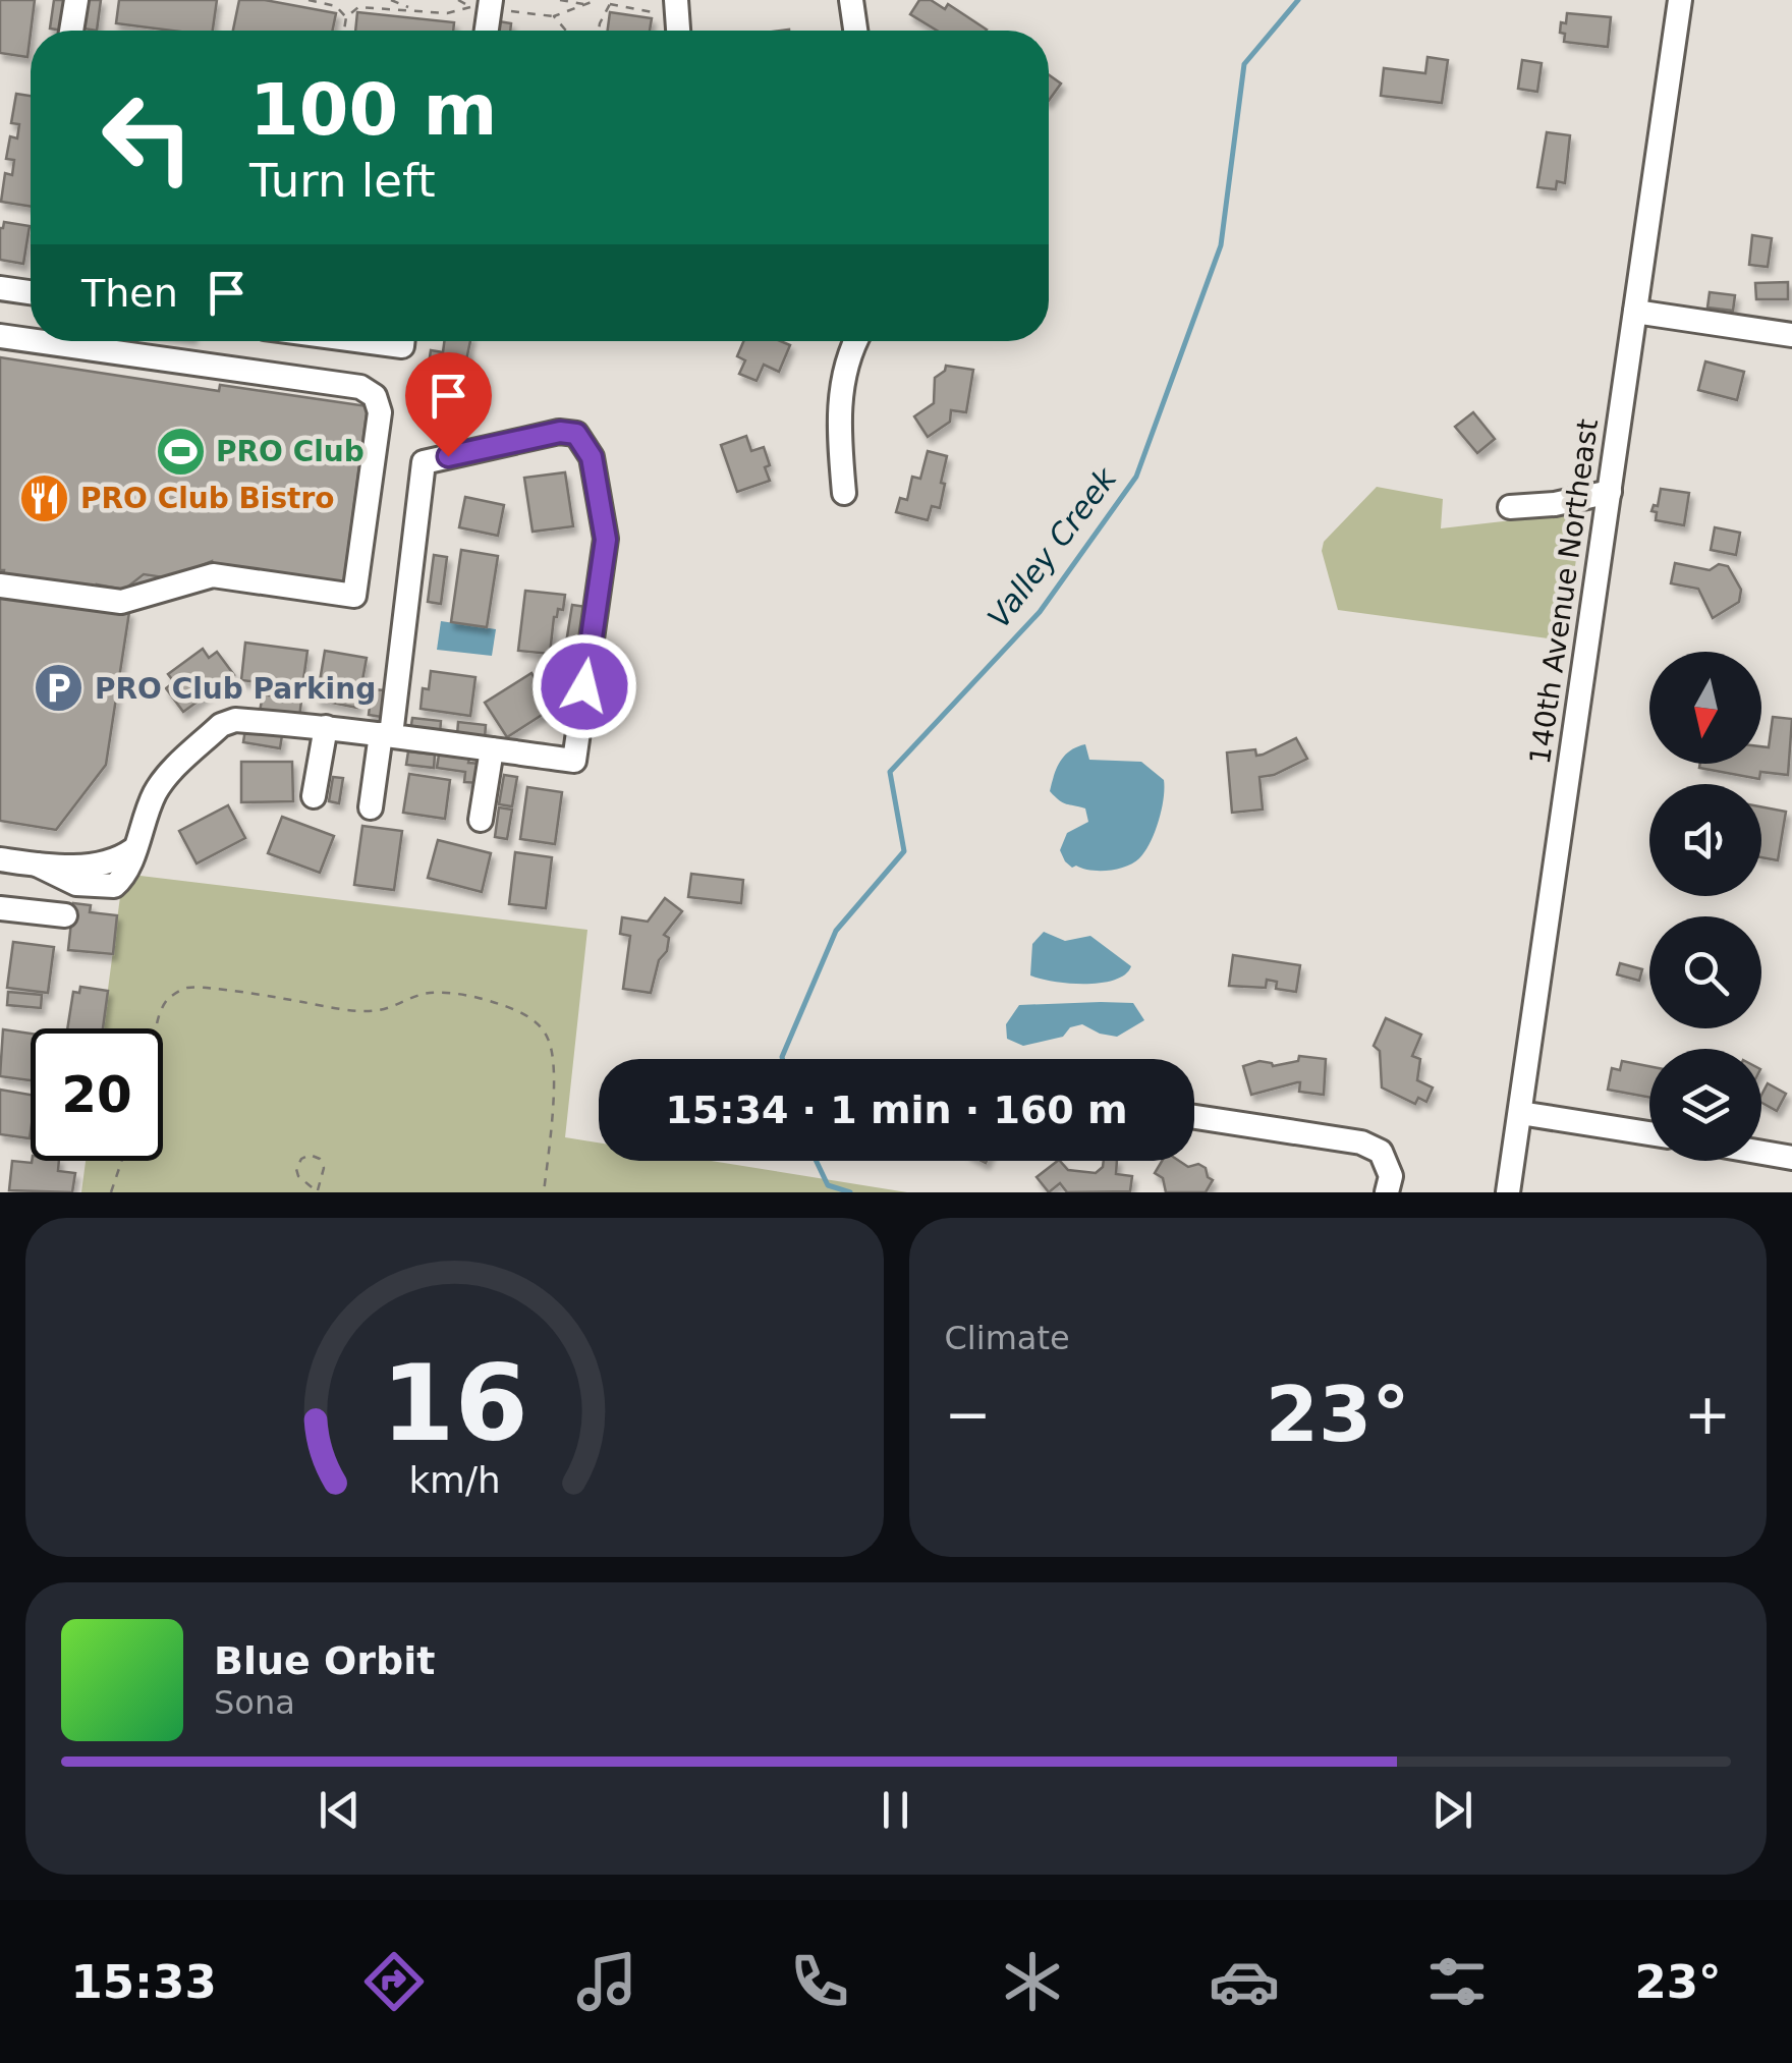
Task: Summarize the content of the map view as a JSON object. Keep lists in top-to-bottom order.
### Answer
{
  "streets": {
    "street": ["140th Avenue Northeast"]
  },
  "water": ["Valley Creek"],
  "places": {
    "sports": ["PRO Club"],
    "restaurant": ["PRO Club Bistro"],
    "parking": ["PRO Club Parking"]
  },
  "north": "bottom",
  "page": {
    "turn": ["100 m", "Turn left"],
    "then": "Then",
    "limit": "20",
    "trip": "15:34 · 1 min · 160 m",
    "tile": "Climate",
    "heat": ["−", "23°", "+"],
    "song": ["Blue Orbit", "Sona"],
    "tabs": ["15:33", "23°"],
    "gauge": ["16", "km/h"]
  }
}
